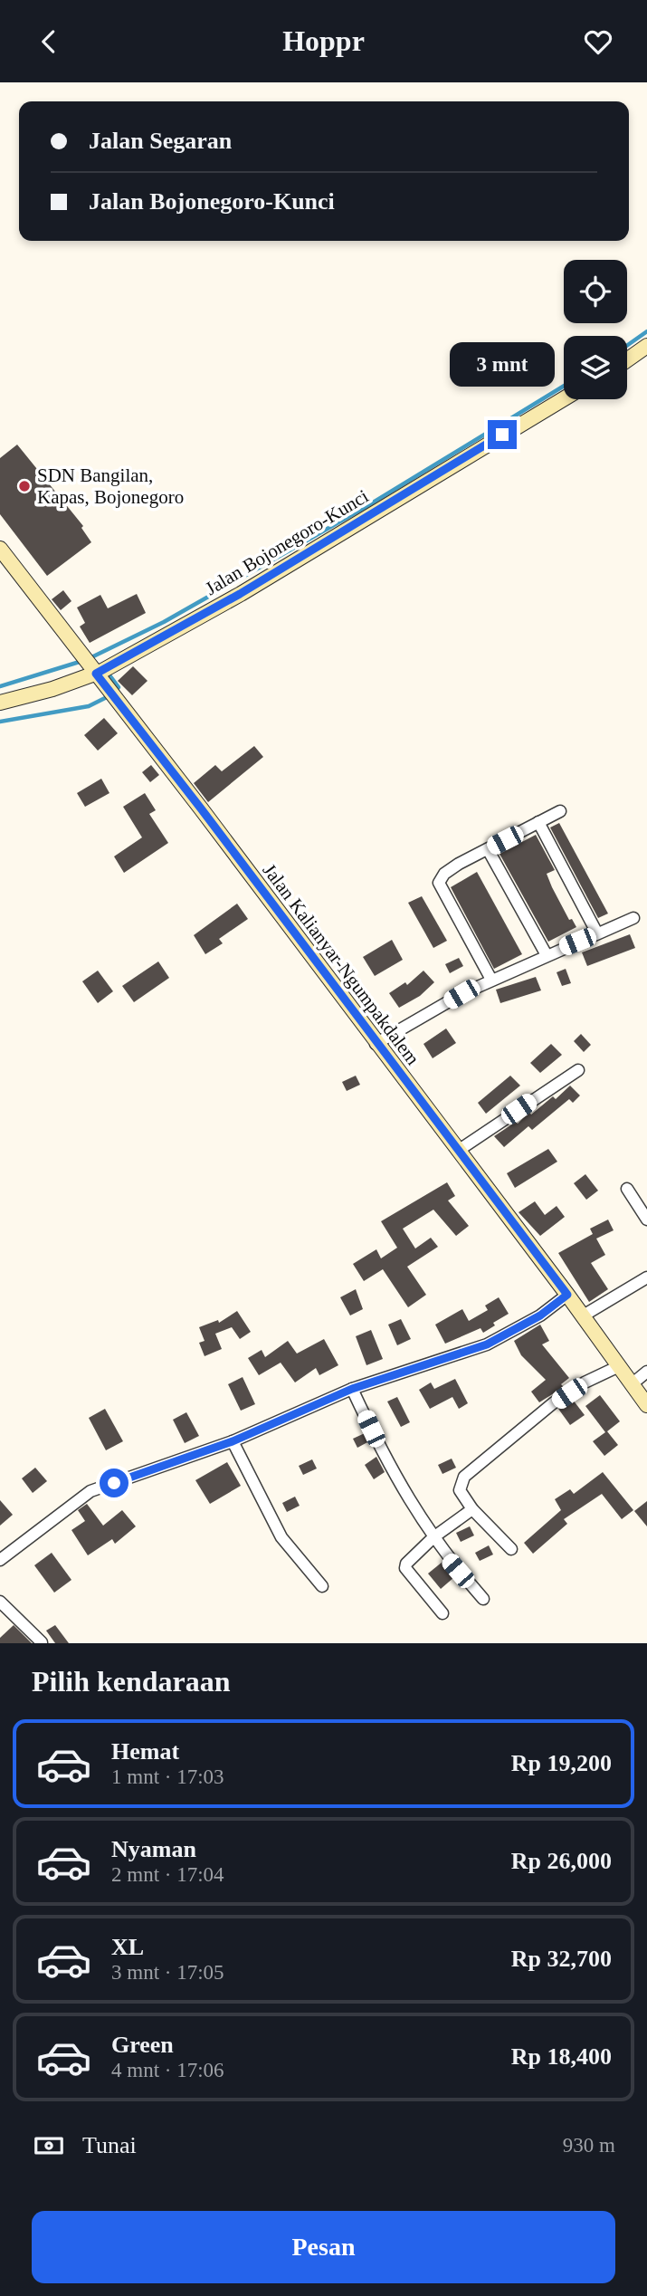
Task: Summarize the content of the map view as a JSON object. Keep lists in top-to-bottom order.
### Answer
{
  "streets": {
    "street": ["Jalan Bojonegoro-Kunci", "Jalan Kalianyar-Ngumpakdalem"]
  },
  "crossings": [
    ["Jalan Bojonegoro-Kunci", "Jalan Kalianyar-Ngumpakdalem"]
  ],
  "places": ["SDN Bangilan, Kapas, Bojonegoro"],
  "page": {
    "header": "Hoppr",
    "banner": ["Jalan Segaran", "Jalan Bojonegoro-Kunci"],
    "bubble": "3 mnt",
    "heading": "Pilih kendaraan",
    "list": [
      {
        "name": "Hemat",
        "note": "1 mnt · 17:03",
        "value": "Rp 19,200"
      },
      {
        "name": "Nyaman",
        "note": "2 mnt · 17:04",
        "value": "Rp 26,000"
      },
      {
        "name": "XL",
        "note": "3 mnt · 17:05",
        "value": "Rp 32,700"
      },
      {
        "name": "Green",
        "note": "4 mnt · 17:06",
        "value": "Rp 18,400"
      }
    ],
    "pay": ["Tunai", "930 m"],
    "buttons": "Pesan"
  }
}
